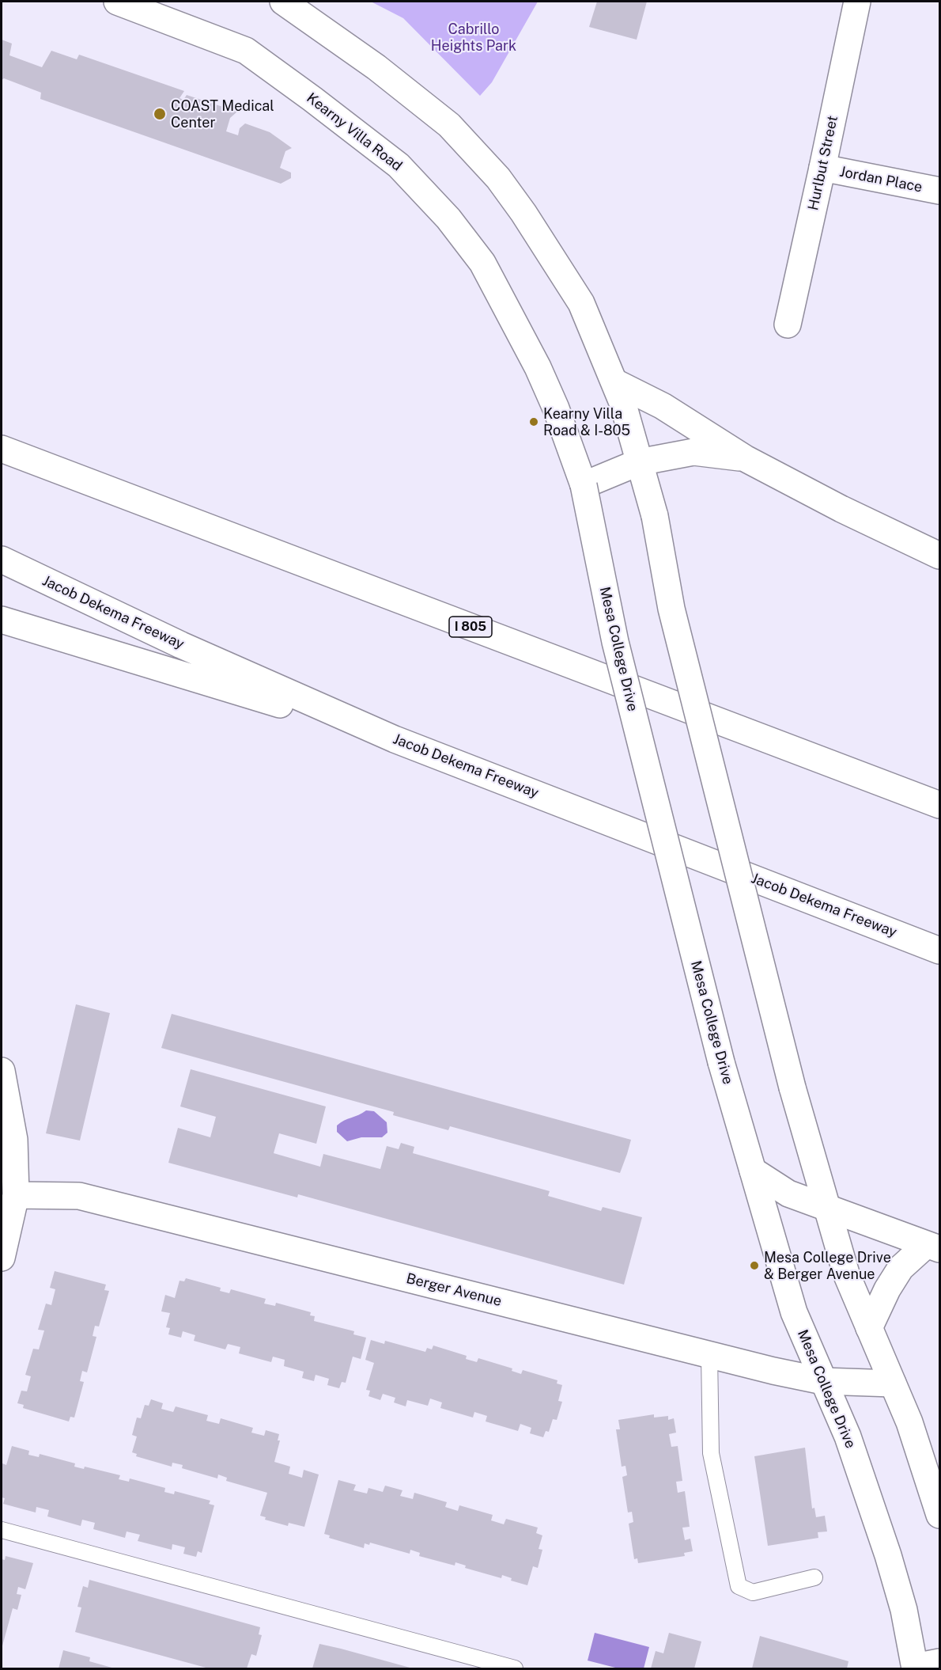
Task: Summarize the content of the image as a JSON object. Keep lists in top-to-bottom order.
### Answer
{
  "streets": {
    "main road": [
      "Kearny Villa Road",
      "Hurlbut Street",
      "Jordan Place",
      "Jacob Dekema Freeway",
      "I 805",
      "Mesa College Drive",
      "Berger Avenue"
    ]
  },
  "crossings": [
    ["Kearny Villa Road", "Mesa College Drive"],
    ["Hurlbut Street", "Jordan Place"],
    ["Mesa College Drive", "Berger Avenue"]
  ],
  "parks": ["Cabrillo Heights Park"],
  "places": ["COAST Medical Center", "Kearny Villa Road & I-805", "Mesa College Drive & Berger Avenue"]
}
